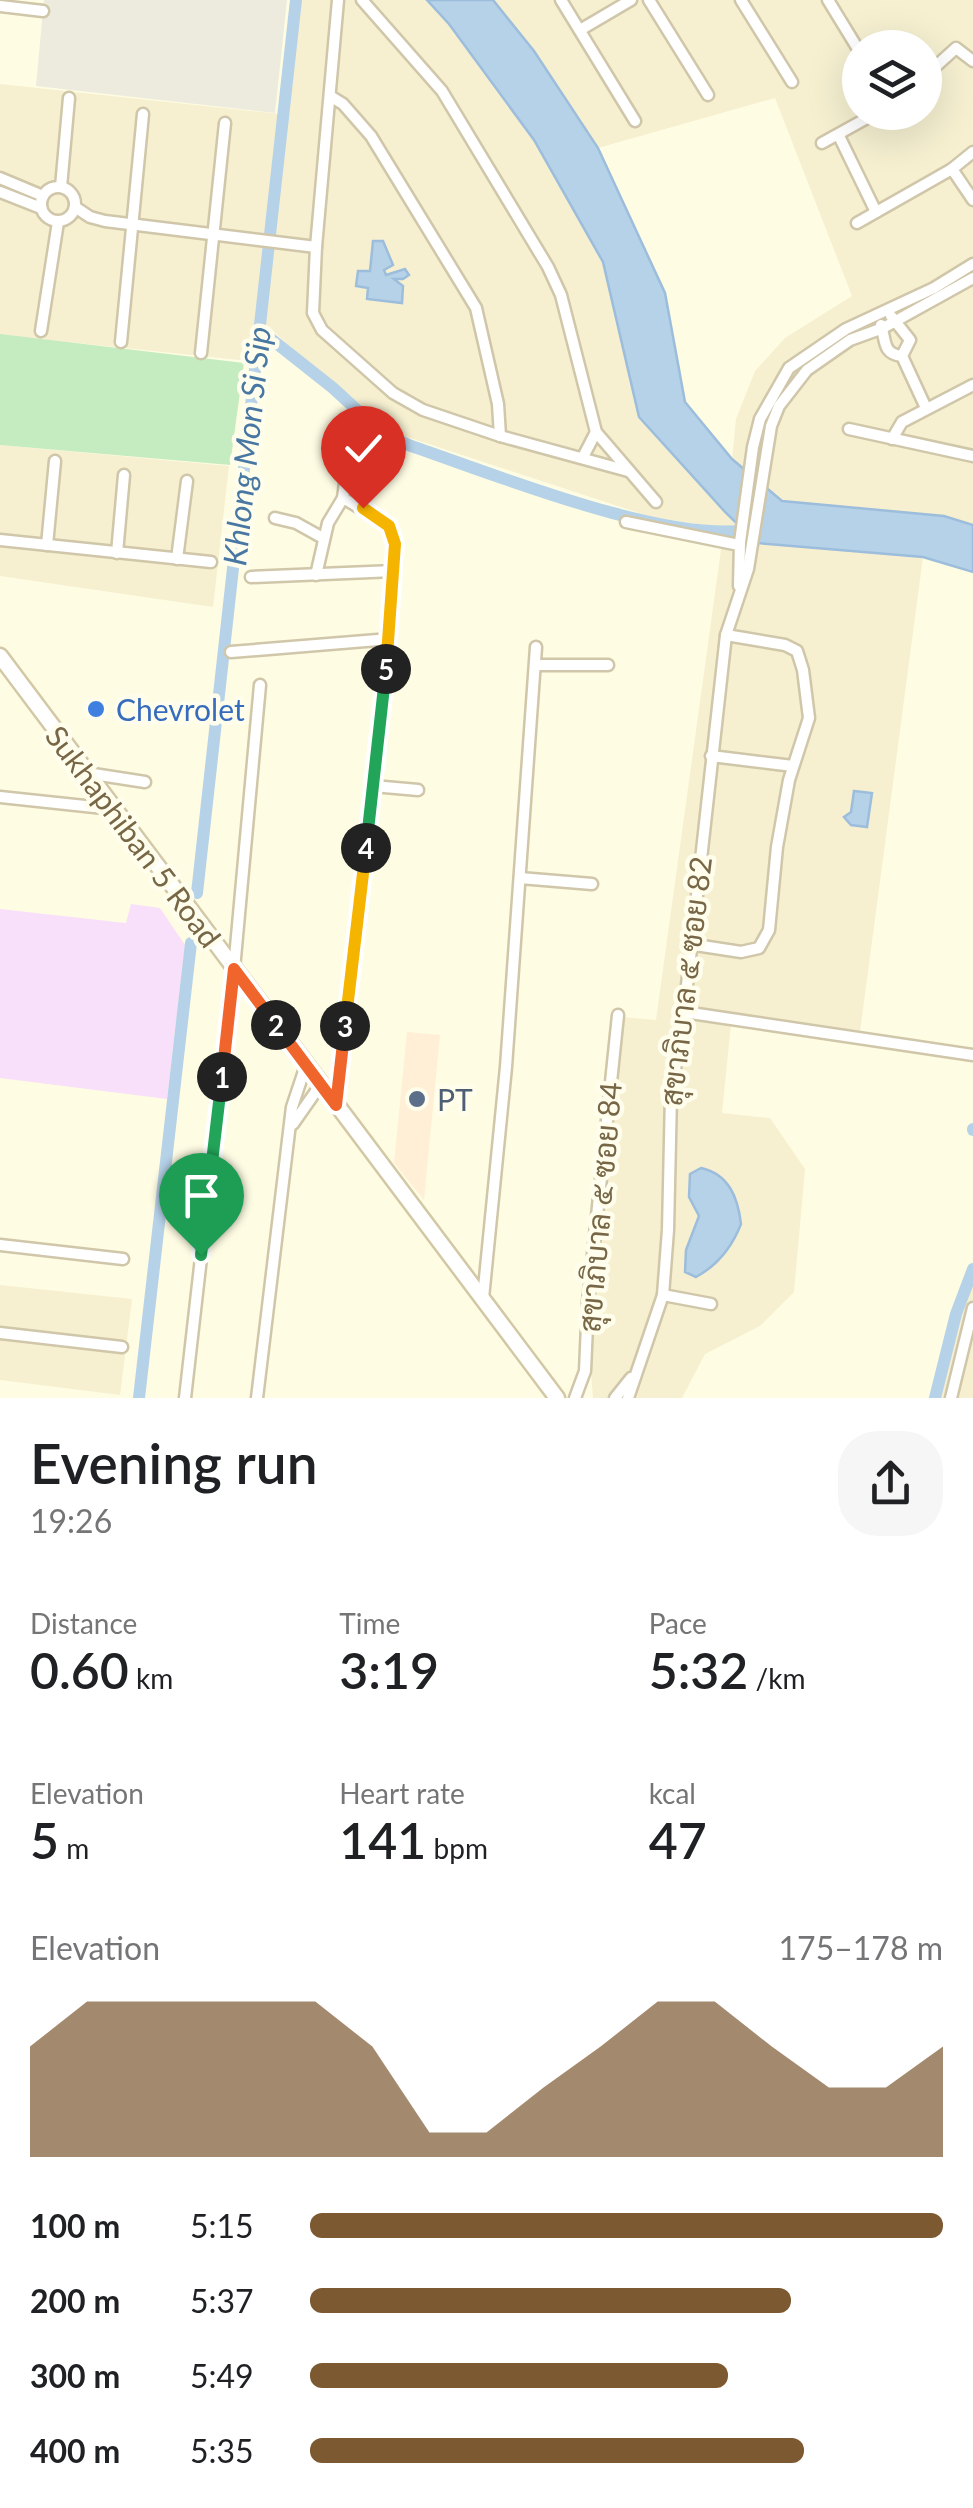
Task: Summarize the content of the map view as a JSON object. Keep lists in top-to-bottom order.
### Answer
{
  "streets": {
    "main road": ["Sukhaphiban 5 Road"],
    "street": ["สุขาภิบาล ๕ ซอย 82", "สุขาภิบาล ๕ ซอย 84"]
  },
  "water": ["Khlong Mon Si Sip"],
  "places": ["Chevrolet", "PT"],
  "page": {
    "pins": [
      "5",
      "4",
      "2",
      "3",
      "1"
    ],
    "heading": ["Evening run", "19:26"],
    "stats": [
      ["Distance", "0.60 km"],
      ["Time", "3:19"],
      ["Pace", "5:32 /km"],
      ["Elevation", "5 m"],
      ["Heart rate", "141 bpm"],
      ["kcal", "47"]
    ],
    "chart": ["Elevation", "175–178 m"],
    "list": [
      {
        "name": "100 m",
        "note": "5:15"
      },
      {
        "name": "200 m",
        "note": "5:37"
      },
      {
        "name": "300 m",
        "note": "5:49"
      },
      {
        "name": "400 m",
        "note": "5:35"
      }
    ]
  }
}
